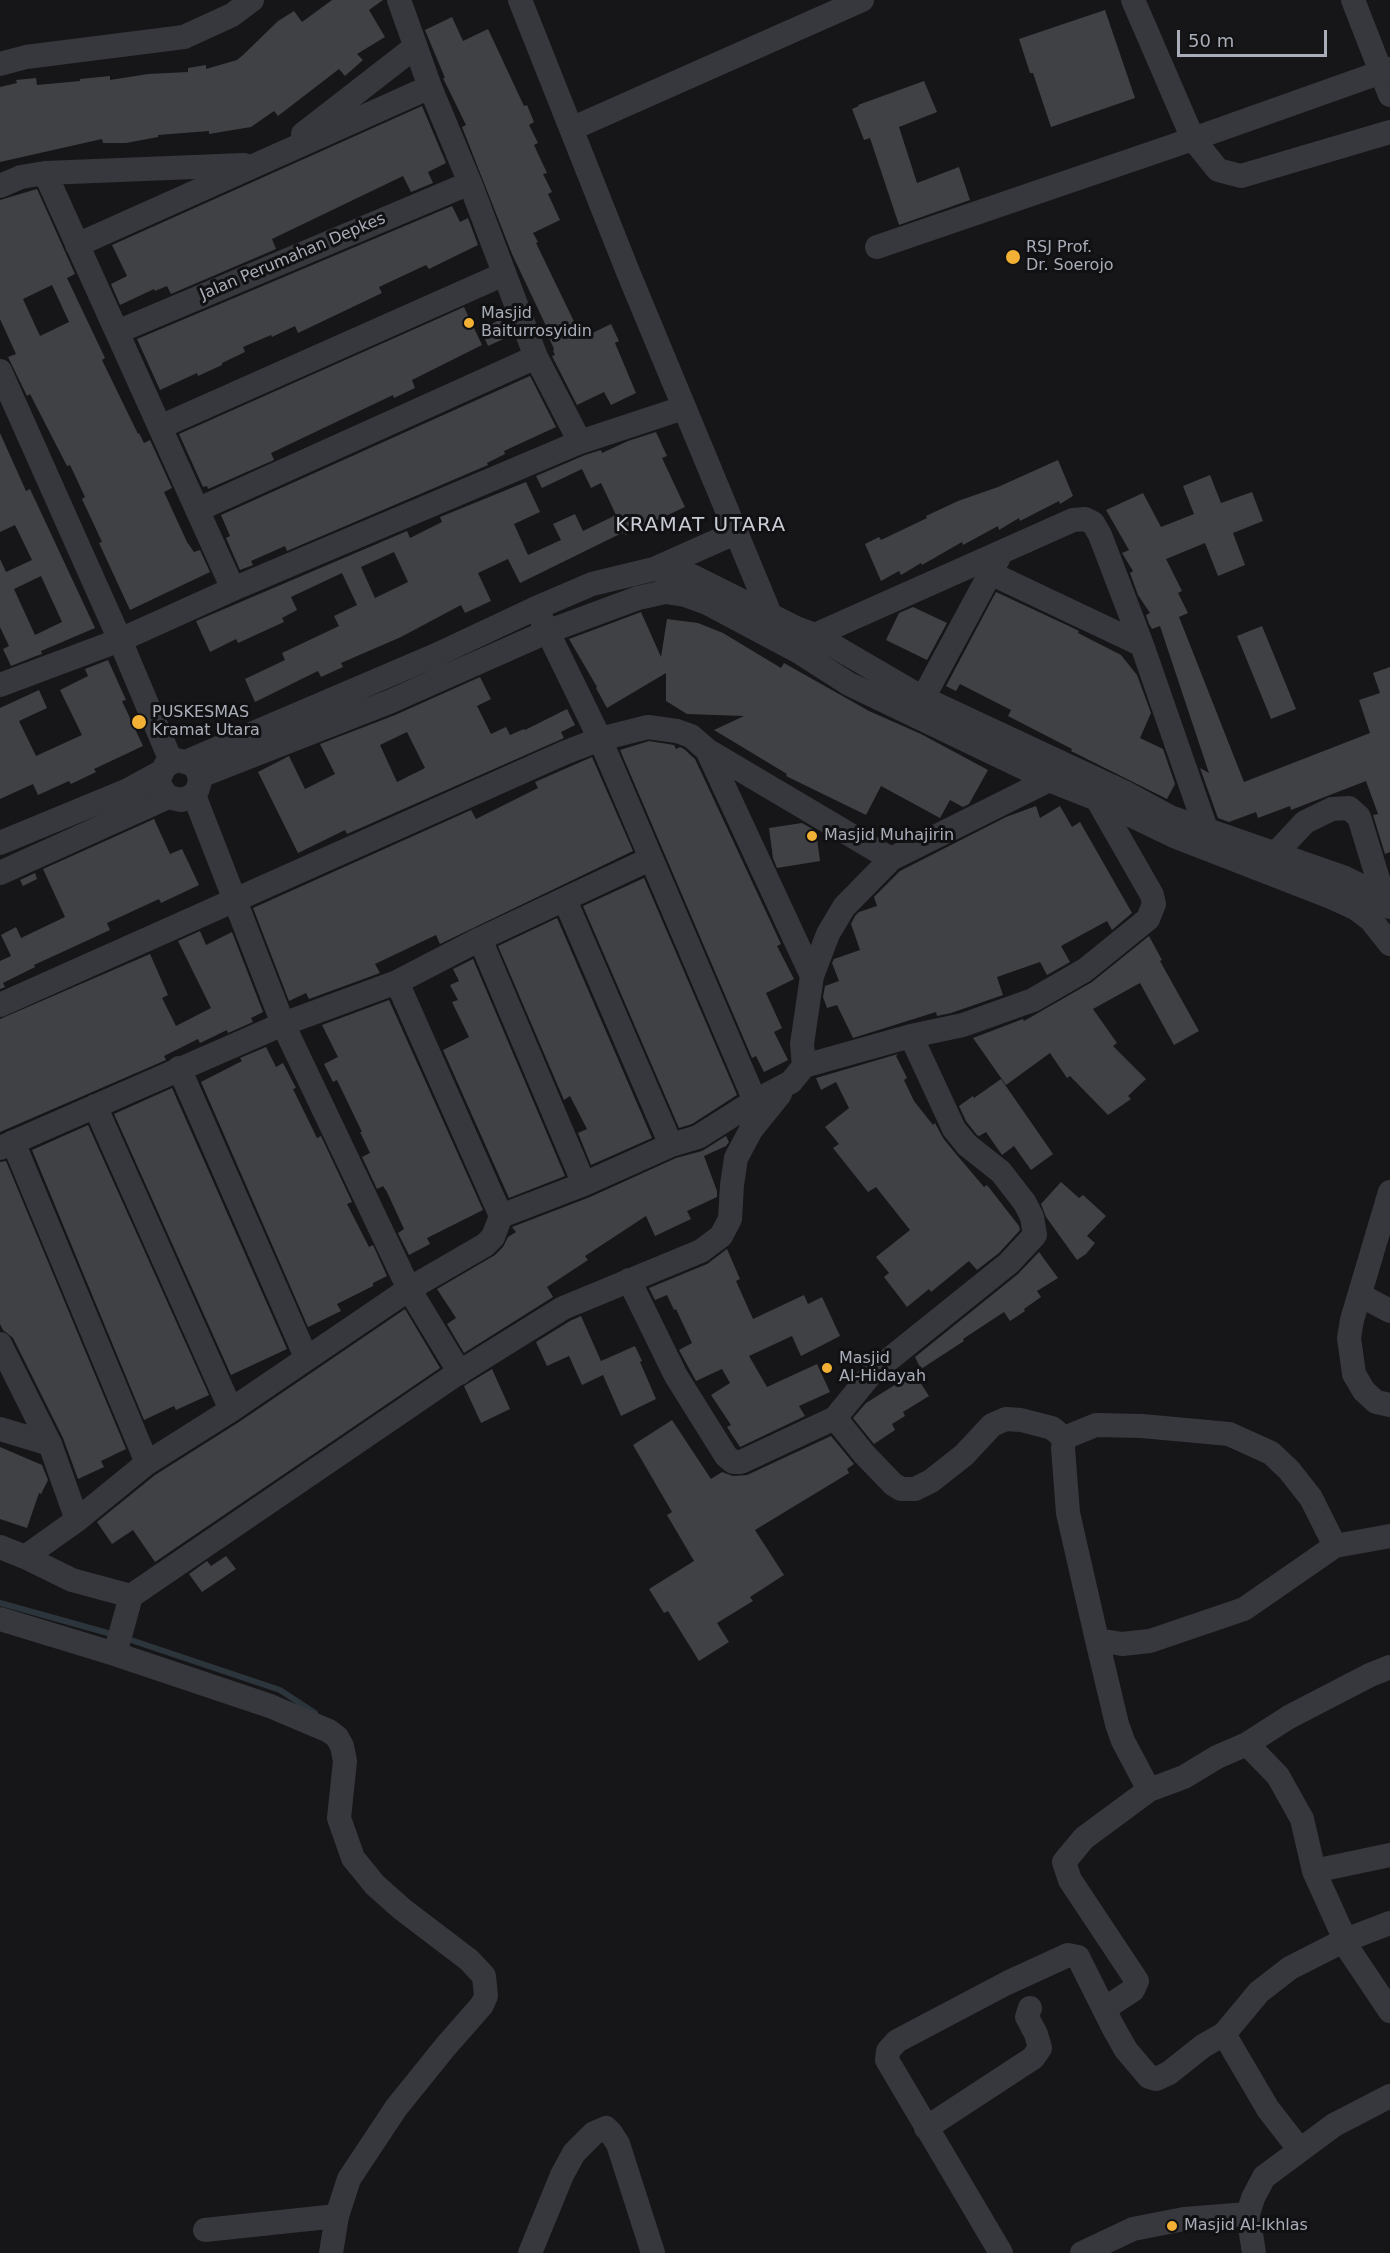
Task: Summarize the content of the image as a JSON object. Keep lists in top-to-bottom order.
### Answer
{
  "streets": {
    "street": ["Jalan Perumahan Depkes"]
  },
  "districts": ["KRAMAT UTARA"],
  "places": [
    "RSJ Prof. Dr. Soerojo",
    "Masjid Baiturrosyidin",
    "PUSKESMAS Kramat Utara",
    "Masjid Muhajirin",
    "Masjid Al-Hidayah",
    "Masjid Al-Ikhlas"
  ],
  "scale_bar": "50 m"
}
